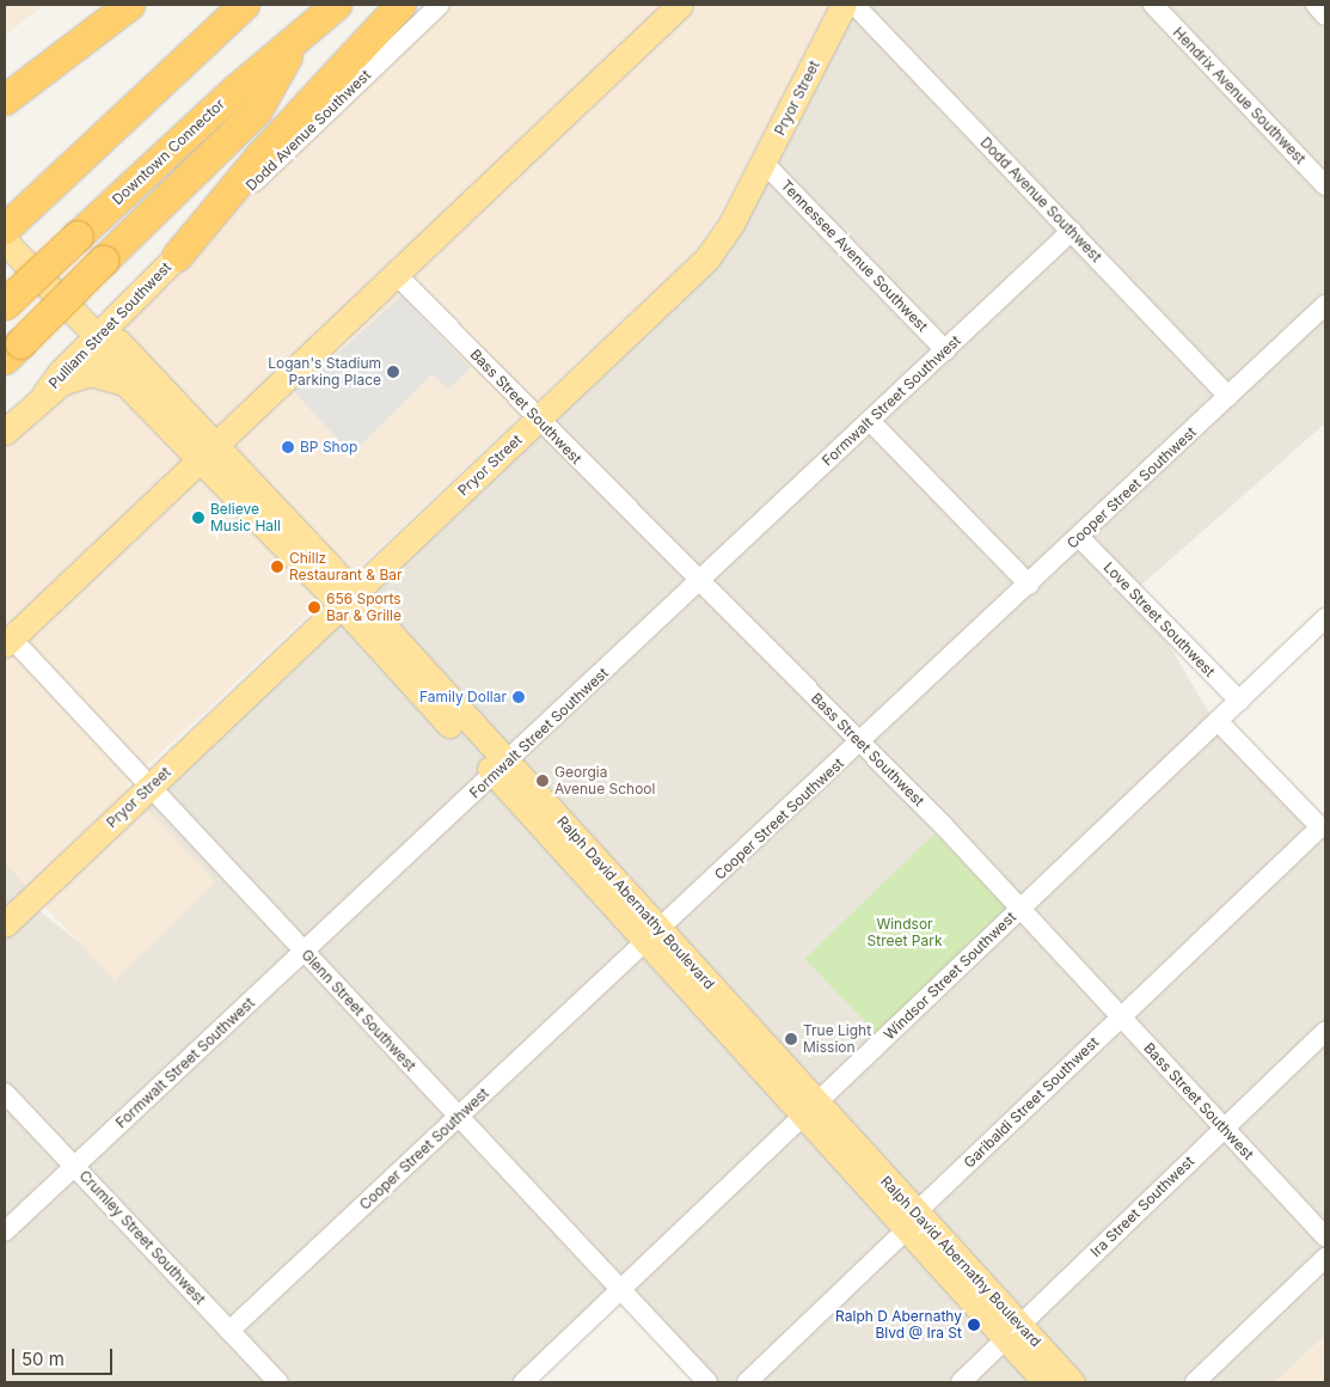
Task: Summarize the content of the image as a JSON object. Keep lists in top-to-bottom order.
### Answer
{
  "streets": {
    "highway": ["Downtown Connector"],
    "main road": ["Pryor Street", "Pulliam Street Southwest", "Ralph David Abernathy Boulevard"],
    "street": [
      "Hendrix Avenue Southwest",
      "Dodd Avenue Southwest",
      "Tennessee Avenue Southwest",
      "Formwalt Street Southwest",
      "Bass Street Southwest",
      "Cooper Street Southwest",
      "Love Street Southwest",
      "Windsor Street Southwest",
      "Glenn Street Southwest",
      "Garibaldi Street Southwest",
      "Ira Street Southwest",
      "Crumley Street Southwest"
    ]
  },
  "crossings": [
    ["Pryor Street", "Tennessee Avenue Southwest"],
    ["Pryor Street", "Bass Street Southwest"],
    ["Pryor Street", "Ralph David Abernathy Boulevard"],
    ["Pryor Street", "Glenn Street Southwest"],
    ["Dodd Avenue Southwest", "Pulliam Street Southwest"],
    ["Dodd Avenue Southwest", "Formwalt Street Southwest"],
    ["Dodd Avenue Southwest", "Cooper Street Southwest"],
    ["Tennessee Avenue Southwest", "Formwalt Street Southwest"],
    ["Pulliam Street Southwest", "Ralph David Abernathy Boulevard"],
    ["Formwalt Street Southwest", "Bass Street Southwest"],
    ["Formwalt Street Southwest", "Ralph David Abernathy Boulevard"],
    ["Formwalt Street Southwest", "Glenn Street Southwest"],
    ["Formwalt Street Southwest", "Crumley Street Southwest"],
    ["Bass Street Southwest", "Cooper Street Southwest"],
    ["Bass Street Southwest", "Windsor Street Southwest"],
    ["Bass Street Southwest", "Garibaldi Street Southwest"],
    ["Bass Street Southwest", "Ira Street Southwest"],
    ["Cooper Street Southwest", "Love Street Southwest"],
    ["Cooper Street Southwest", "Ralph David Abernathy Boulevard"],
    ["Cooper Street Southwest", "Glenn Street Southwest"],
    ["Cooper Street Southwest", "Crumley Street Southwest"],
    ["Love Street Southwest", "Windsor Street Southwest"],
    ["Ralph David Abernathy Boulevard", "Windsor Street Southwest"],
    ["Ralph David Abernathy Boulevard", "Garibaldi Street Southwest"],
    ["Ralph David Abernathy Boulevard", "Ira Street Southwest"],
    ["Windsor Street Southwest", "Glenn Street Southwest"],
    ["Windsor Street Southwest", "Garibaldi Street Southwest"]
  ],
  "parks": ["Windsor Street Park"],
  "places": [
    "Logan's Stadium Parking Place",
    "BP Shop",
    "Believe Music Hall",
    "Chillz Restaurant & Bar",
    "656 Sports Bar & Grille",
    "Family Dollar",
    "Georgia Avenue School",
    "True Light Mission",
    "Ralph D Abernathy Blvd @ Ira St"
  ],
  "scale_bar": "50 m"
}
